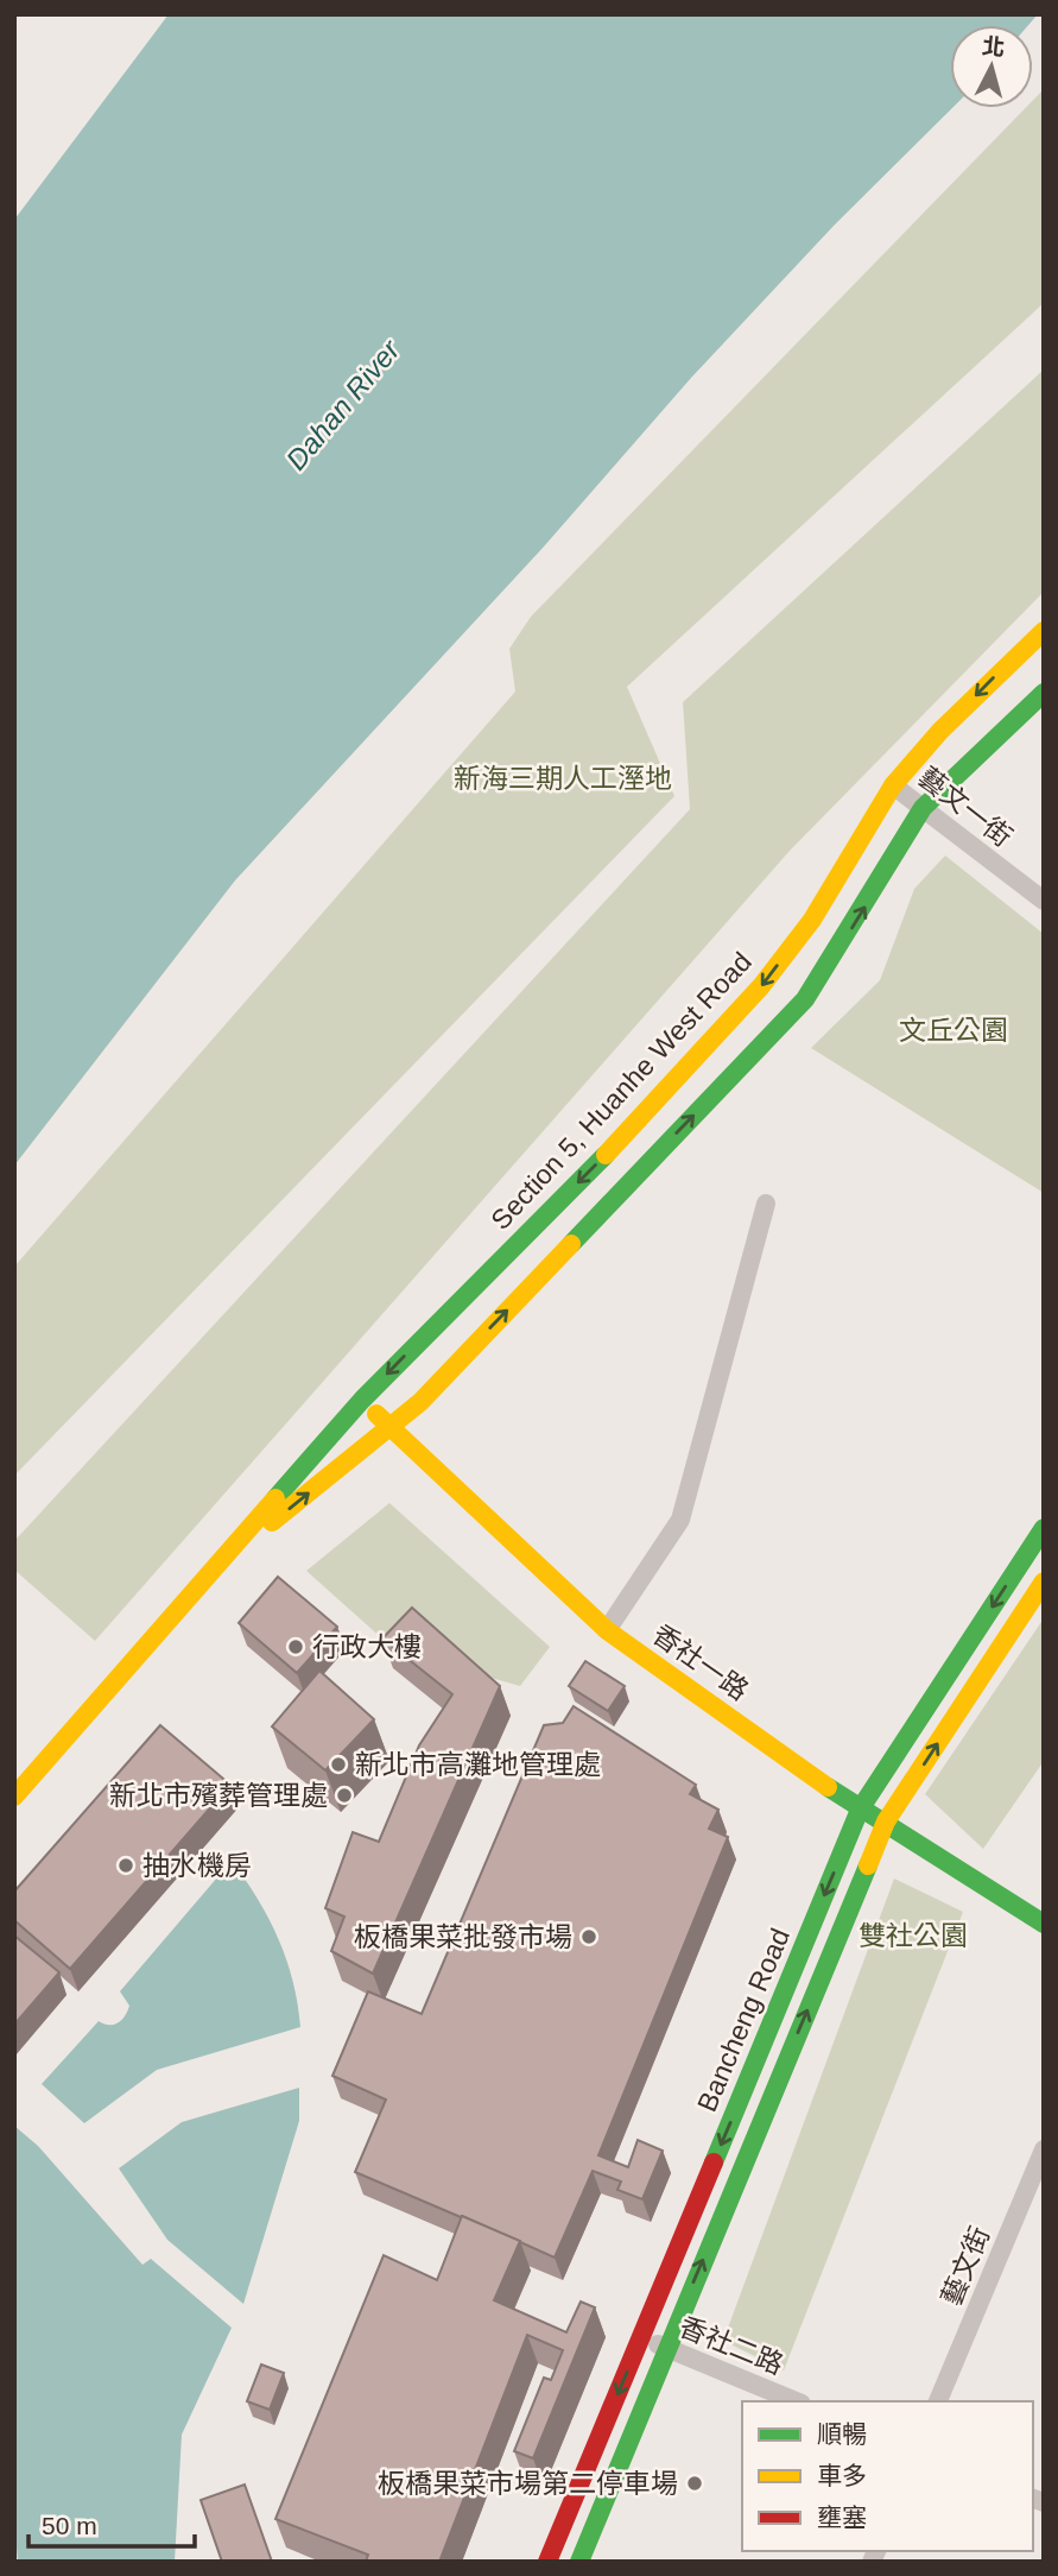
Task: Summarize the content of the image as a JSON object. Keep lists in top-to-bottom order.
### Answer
{
  "streets": {
    "street": [
      "藝文一街",
      "Section 5, Huanhe West Road",
      "香社一路",
      "Bancheng Road",
      "藝文街",
      "香社二路"
    ]
  },
  "crossings": [
    ["藝文一街", "Section 5, Huanhe West Road"],
    ["Section 5, Huanhe West Road", "香社一路"],
    ["香社一路", "Bancheng Road"],
    ["Bancheng Road", "香社二路"]
  ],
  "water": ["Dahan River"],
  "parks": ["新海三期人工溼地", "文丘公園", "雙社公園"],
  "places": [
    "行政大樓",
    "新北市高灘地管理處",
    "新北市殯葬管理處",
    "抽水機房",
    "板橋果菜批發市場",
    "板橋果菜市場第二停車場"
  ],
  "legend": ["順暢", "車多", "壅塞"],
  "scale_bar": "50 m",
  "north": "top"
}
